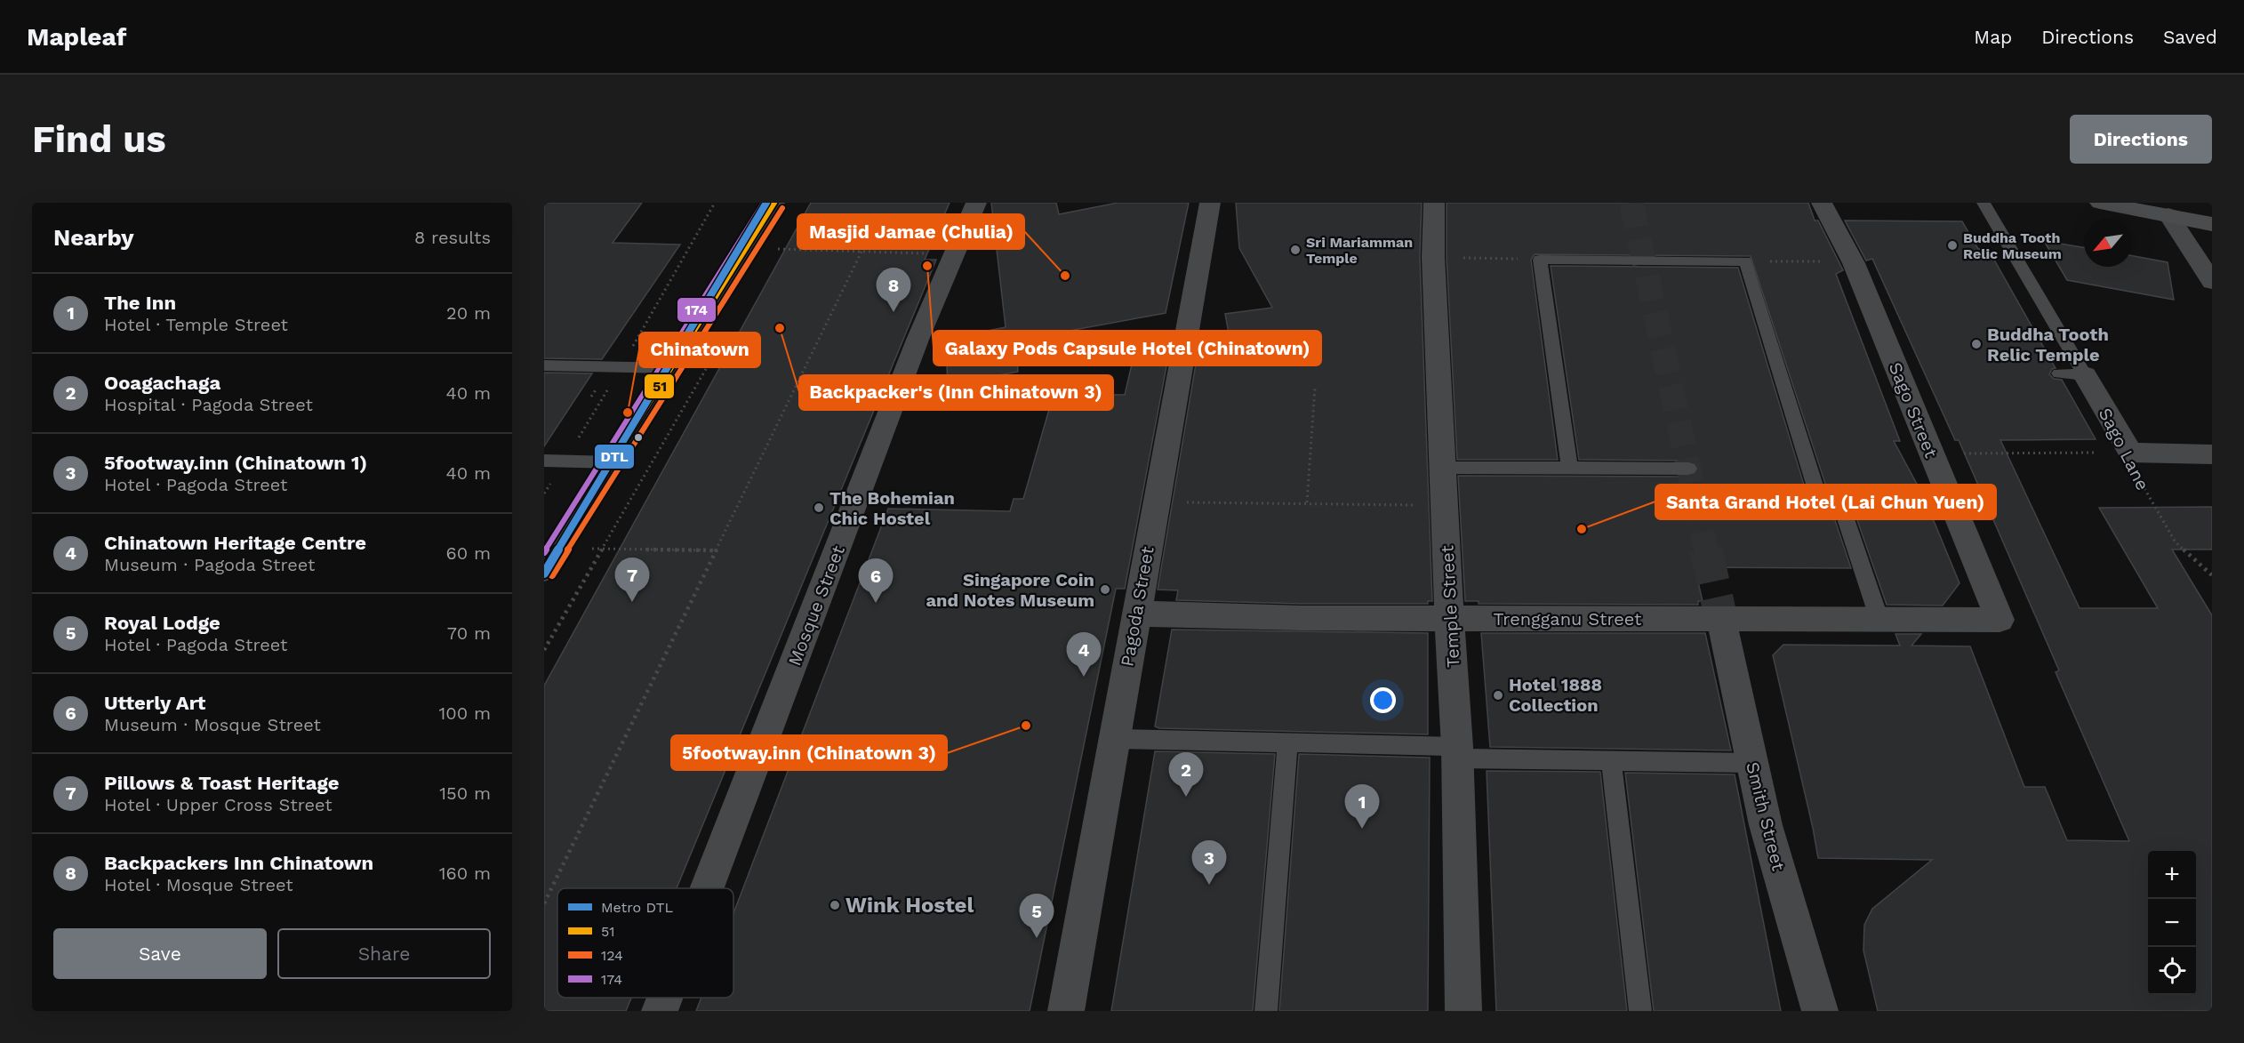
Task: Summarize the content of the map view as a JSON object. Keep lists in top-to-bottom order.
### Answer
{
  "streets": {
    "street": [
      "Sago Street",
      "Sago Lane",
      "Mosque Street",
      "Pagoda Street",
      "Temple Street",
      "Trengganu Street",
      "Smith Street"
    ]
  },
  "crossings": [
    ["Sago Street", "Trengganu Street"],
    ["Pagoda Street", "Trengganu Street"],
    ["Temple Street", "Trengganu Street"],
    ["Trengganu Street", "Smith Street"]
  ],
  "places": [
    "Buddha Tooth Relic Museum",
    "Sri Mariamman Temple",
    "Galaxy Pods Capsule Hotel (Chinatown)",
    "Masjid Jamae (Chulia)",
    "Backpacker's (Inn Chinatown 3)",
    "Buddha Tooth Relic Temple",
    "Chinatown",
    "The Bohemian Chic Hostel",
    "Santa Grand Hotel (Lai Chun Yuen)",
    "Singapore Coin and Notes Museum",
    "Hotel 1888 Collection",
    "5footway.inn (Chinatown 3)",
    "Wink Hostel"
  ],
  "lines": [
    "metro line DTL",
    "transit line 51",
    "transit line 174",
    "transit line 124"
  ],
  "legend": [
    "Metro DTL",
    "51",
    "124",
    "174"
  ],
  "north": "bottom left",
  "page": {
    "header": "Mapleaf",
    "nav": ["Map", "Directions", "Saved"],
    "buttons": [
      "Directions",
      ["Save", "Share"]
    ],
    "title": "Find us",
    "heading": ["Nearby", "8 results"],
    "pins": [
      "8",
      "7",
      "6",
      "4",
      "2",
      "1",
      "3",
      "5"
    ],
    "list": [
      {
        "mark": "1",
        "name": "The Inn",
        "note": "Hotel · Temple Street",
        "value": "20 m"
      },
      {
        "mark": "2",
        "name": "Ooagachaga",
        "note": "Hospital · Pagoda Street",
        "value": "40 m"
      },
      {
        "mark": "3",
        "name": "5footway.inn (Chinatown 1)",
        "note": "Hotel · Pagoda Street",
        "value": "40 m"
      },
      {
        "mark": "4",
        "name": "Chinatown Heritage Centre",
        "note": "Museum · Pagoda Street",
        "value": "60 m"
      },
      {
        "mark": "5",
        "name": "Royal Lodge",
        "note": "Hotel · Pagoda Street",
        "value": "70 m"
      },
      {
        "mark": "6",
        "name": "Utterly Art",
        "note": "Museum · Mosque Street",
        "value": "100 m"
      },
      {
        "mark": "7",
        "name": "Pillows & Toast Heritage",
        "note": "Hotel · Upper Cross Street",
        "value": "150 m"
      },
      {
        "mark": "8",
        "name": "Backpackers Inn Chinatown",
        "note": "Hotel · Mosque Street",
        "value": "160 m"
      }
    ],
    "map_buttons": ["+", "−"]
  }
}
